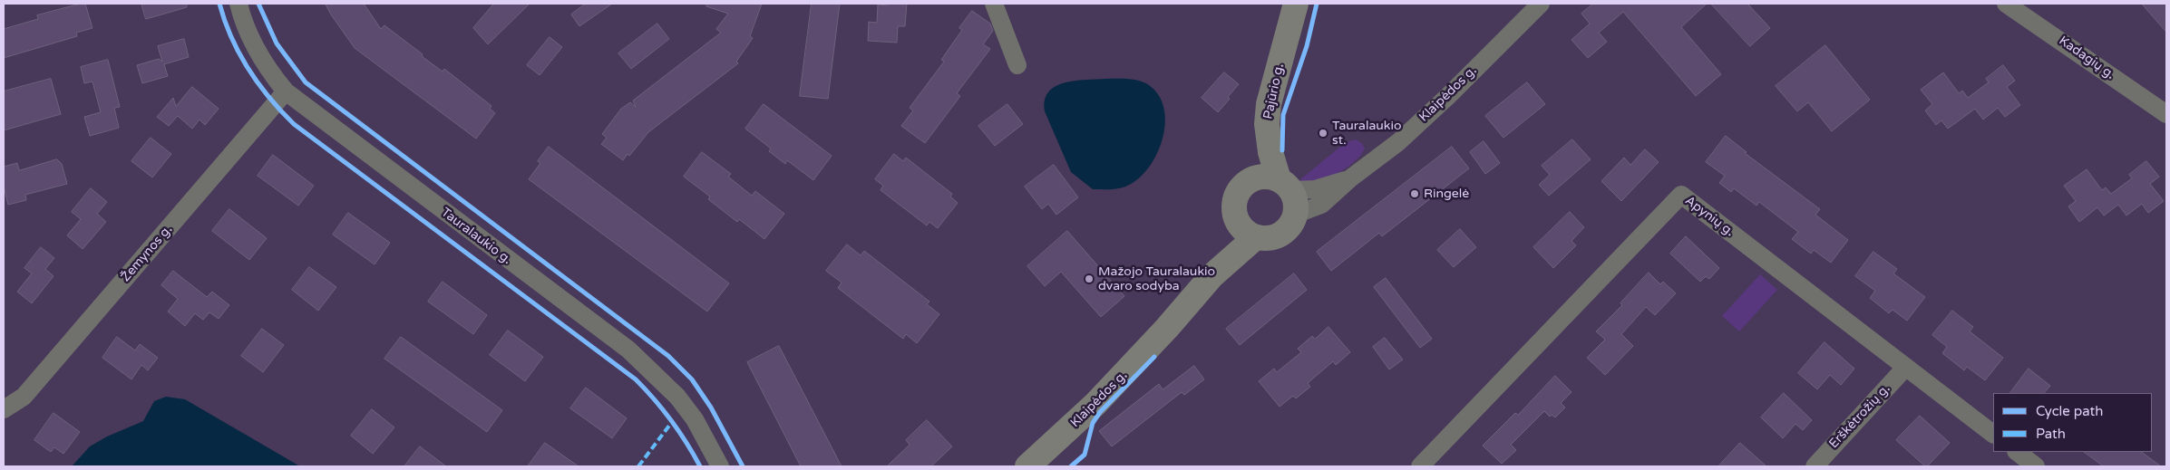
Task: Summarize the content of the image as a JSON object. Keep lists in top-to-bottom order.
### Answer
{
  "streets": {
    "main road": ["Pajūrio g.", "Klaipėdos g."],
    "street": [
      "Kadagių g.",
      "Apynių g.",
      "Tauralaukio g.",
      "Žemynos g.",
      "Erškėtrožių g."
    ]
  },
  "crossings": [
    ["Pajūrio g.", "Klaipėdos g."],
    ["Apynių g.", "Erškėtrožių g."],
    ["Tauralaukio g.", "Žemynos g."]
  ],
  "places": ["Tauralaukio st.", "Ringelė", "Mažojo Tauralaukio dvaro sodyba"],
  "legend": ["Cycle path", "Path"]
}
